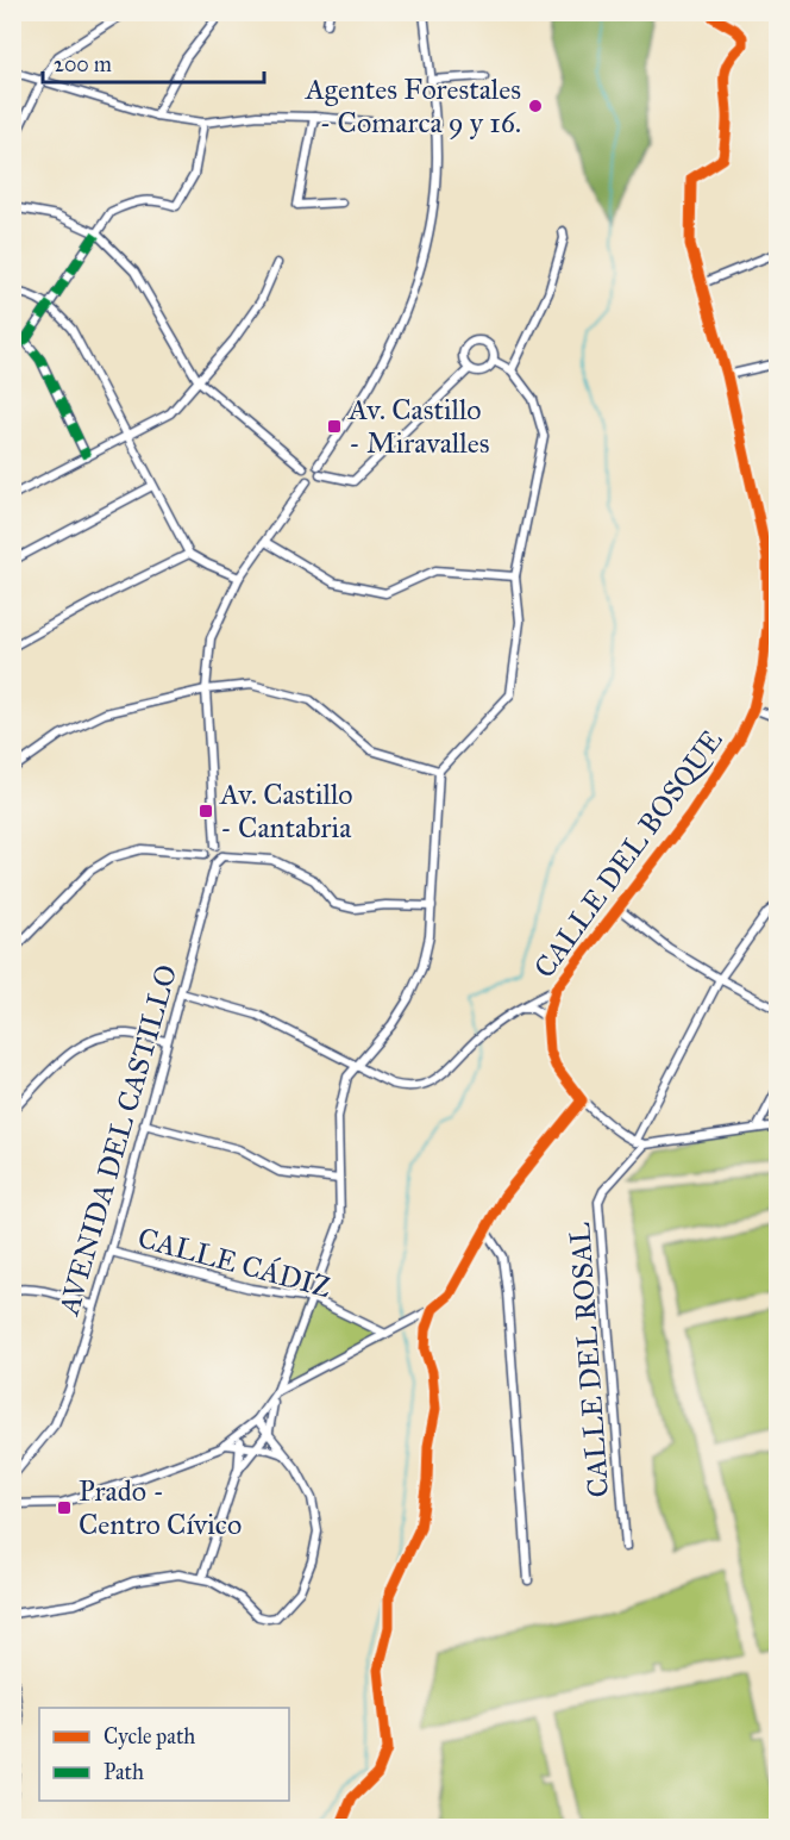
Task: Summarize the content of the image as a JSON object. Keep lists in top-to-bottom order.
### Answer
{
  "streets": {
    "street": [
      "CALLE DEL BOSQUE",
      "AVENIDA DEL CASTILLO",
      "CALLE CÁDIZ",
      "CALLE DEL ROSAL"
    ]
  },
  "crossings": [
    ["CALLE DEL BOSQUE", "CALLE DEL ROSAL"],
    ["AVENIDA DEL CASTILLO", "CALLE CÁDIZ"]
  ],
  "places": {
    "other": ["Agentes Forestales - Comarca 9 y 16."],
    "transit": ["Av. Castillo - Miravalles", "Av. Castillo - Cantabria", "Prado - Centro Cívico"]
  },
  "legend": ["Cycle path", "Path"],
  "scale_bar": "200 m"
}
